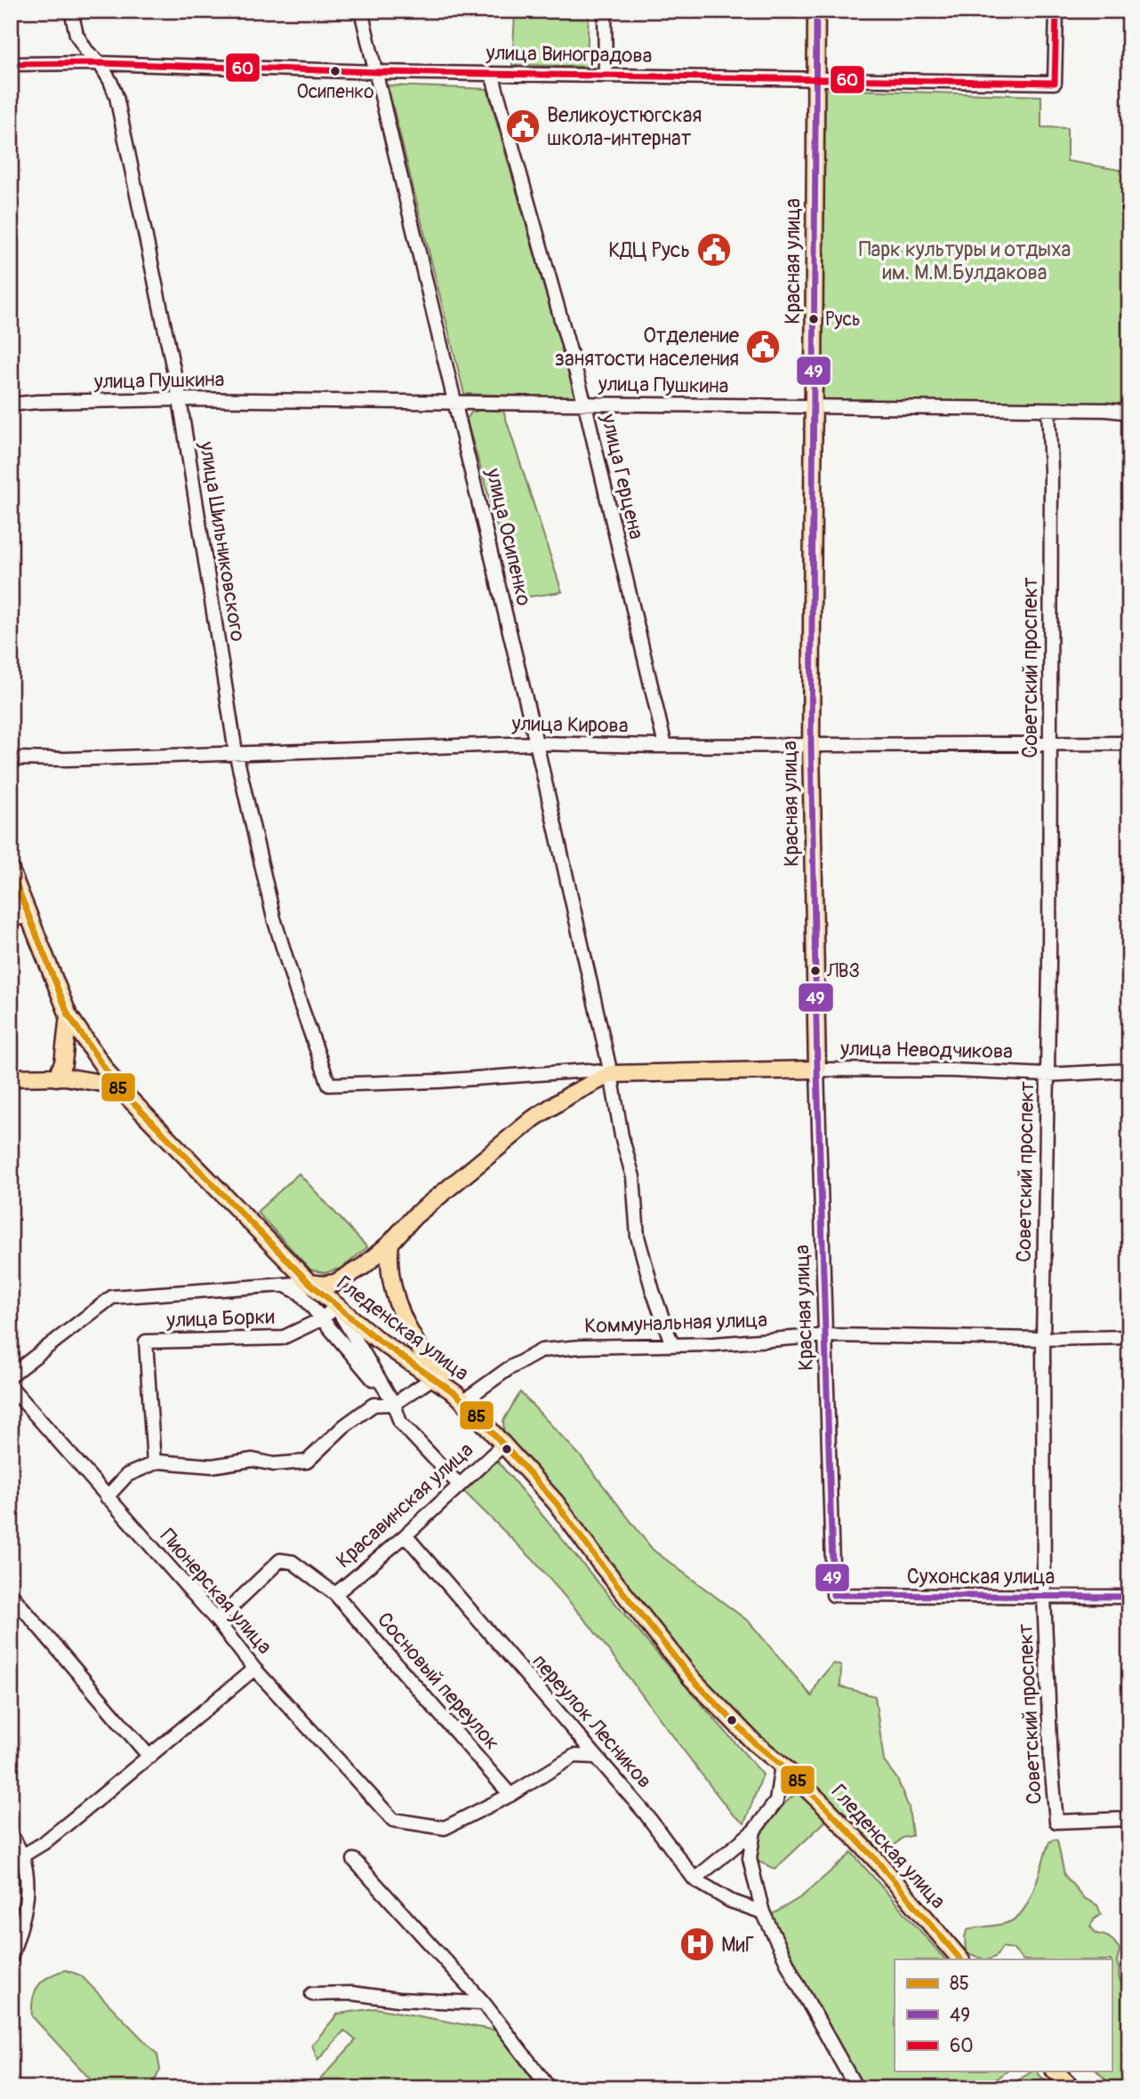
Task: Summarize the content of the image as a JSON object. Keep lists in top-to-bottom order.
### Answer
{
  "streets": {
    "main road": ["Красная улица", "улица Неводчикова", "Гледенская улица"],
    "street": [
      "улица Виноградова",
      "улица Пушкина",
      "улица Герцена",
      "улица Осипенко",
      "улица Шильниковского",
      "Советский проспект",
      "улица Кирова",
      "улица Борки",
      "Коммунальная улица",
      "Красавинская улица",
      "Сухонская улица",
      "Пионерская улица",
      "Сосновый переулок",
      "переулок Лесников"
    ]
  },
  "crossings": [
    ["улица Виноградова", "Красная улица"],
    ["улица Виноградова", "улица Герцена"],
    ["улица Виноградова", "улица Осипенко"],
    ["улица Виноградова", "улица Шильниковского"],
    ["Красная улица", "улица Пушкина"],
    ["Красная улица", "улица Кирова"],
    ["Красная улица", "улица Неводчикова"],
    ["Красная улица", "Коммунальная улица"],
    ["Красная улица", "Сухонская улица"],
    ["улица Пушкина", "улица Герцена"],
    ["улица Пушкина", "улица Осипенко"],
    ["улица Пушкина", "улица Шильниковского"],
    ["улица Пушкина", "Советский проспект"],
    ["улица Герцена", "улица Кирова"],
    ["улица Осипенко", "улица Кирова"],
    ["улица Осипенко", "улица Неводчикова"],
    ["улица Осипенко", "Коммунальная улица"],
    ["улица Шильниковского", "улица Кирова"],
    ["улица Шильниковского", "улица Неводчикова"],
    ["Советский проспект", "улица Кирова"],
    ["Советский проспект", "улица Неводчикова"],
    ["Советский проспект", "Коммунальная улица"],
    ["Советский проспект", "Сухонская улица"],
    ["улица Неводчикова", "Гледенская улица"],
    ["улица Борки", "Гледенская улица"],
    ["Коммунальная улица", "Гледенская улица"],
    ["Гледенская улица", "Красавинская улица"],
    ["Красавинская улица", "Пионерская улица"],
    ["Красавинская улица", "Сосновый переулок"],
    ["Красавинская улица", "переулок Лесников"],
    ["Пионерская улица", "Сосновый переулок"]
  ],
  "parks": ["Парк культуры и отдыха им. М.М.Булдакова"],
  "places": {
    "other": ["Осипенко", "Русь", "ЛВЗ"],
    "public building": ["Великоустюгская школа-интернат", "КДЦ Русь", "Отделение занятости населения"],
    "hospital": ["МиГ"]
  },
  "lines": ["transit line 49", "transit line 60", "transit line 85"],
  "legend": ["85", "49", "60"]
}
